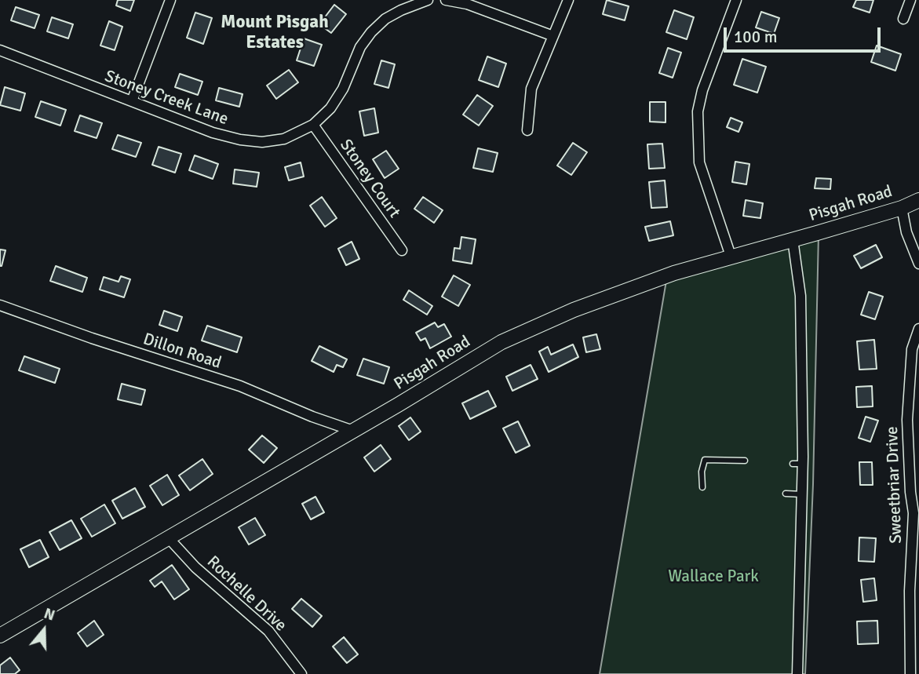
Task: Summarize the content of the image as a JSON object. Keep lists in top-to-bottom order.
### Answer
{
  "streets": {
    "street": [
      "Stoney Creek Lane",
      "Stoney Court",
      "Pisgah Road",
      "Dillon Road",
      "Sweetbriar Drive",
      "Rochelle Drive"
    ]
  },
  "crossings": [
    ["Stoney Creek Lane", "Stoney Court"],
    ["Pisgah Road", "Dillon Road"],
    ["Pisgah Road", "Rochelle Drive"]
  ],
  "districts": ["Mount Pisgah Estates"],
  "parks": ["Wallace Park"],
  "scale_bar": "100 m",
  "north": "top"
}
